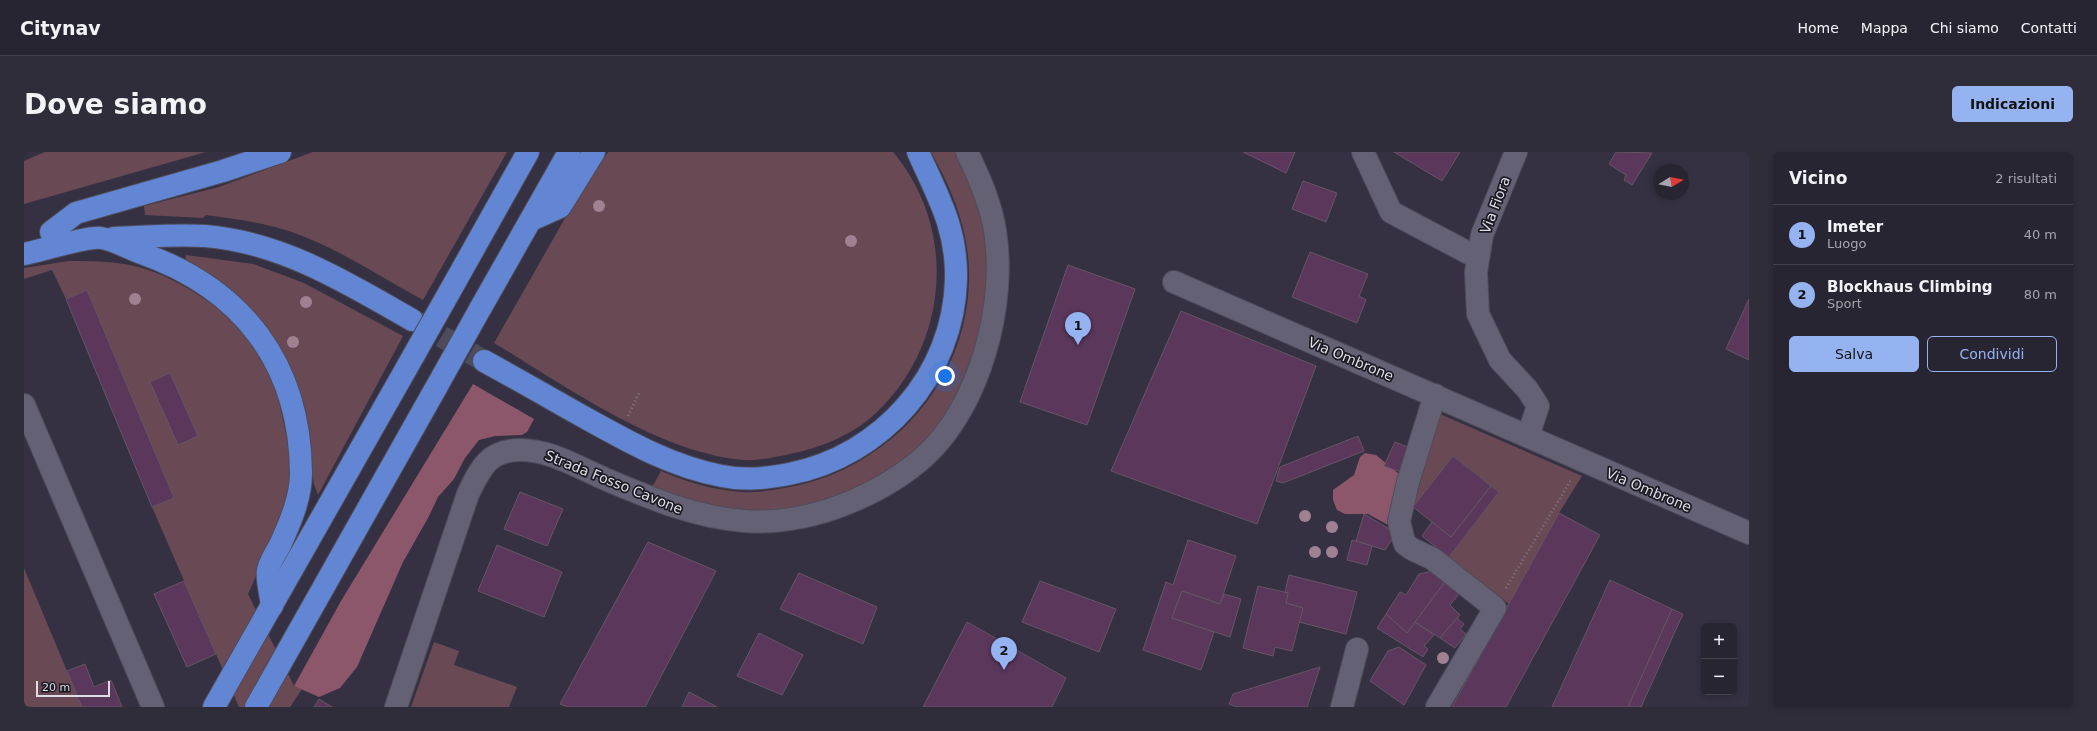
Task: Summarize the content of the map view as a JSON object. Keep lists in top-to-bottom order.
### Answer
{
  "streets": {
    "street": ["Via Fiora", "Via Ombrone", "Strada Fosso Cavone"]
  },
  "scale_bar": "20 m",
  "north": "right",
  "page": {
    "header": "Citynav",
    "nav": [
      "Home",
      "Mappa",
      "Chi siamo",
      "Contatti"
    ],
    "buttons": [
      "Indicazioni",
      ["Salva", "Condividi"]
    ],
    "title": "Dove siamo",
    "heading": ["Vicino", "2 risultati"],
    "list": [
      {
        "mark": "1",
        "name": "Imeter",
        "note": "Luogo",
        "value": "40 m"
      },
      {
        "mark": "2",
        "name": "Blockhaus Climbing",
        "note": "Sport",
        "value": "80 m"
      }
    ],
    "pins": ["1", "2"],
    "map_buttons": ["+", "−"],
    "scale": "20 m"
  }
}
